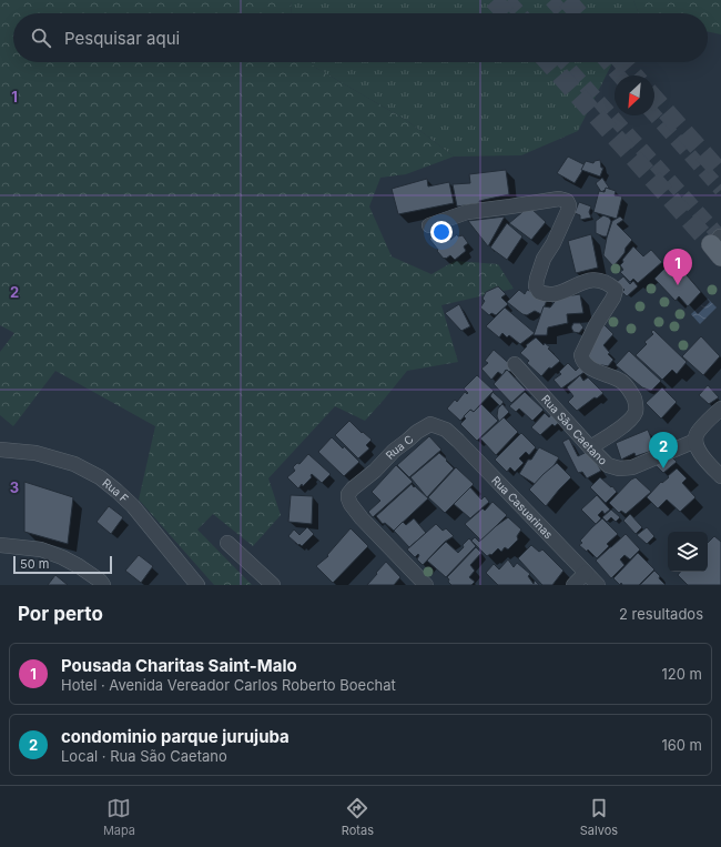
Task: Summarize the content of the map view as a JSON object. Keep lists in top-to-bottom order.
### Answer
{
  "streets": {
    "street": [
      "Rua São Caetano",
      "Rua C",
      "Rua F",
      "Rua Casuarinas"
    ]
  },
  "crossings": [
    ["Rua C", "Rua Casuarinas"]
  ],
  "scale_bar": "50 m",
  "north": "bottom left",
  "page": {
    "search": "Pesquisar aqui",
    "pins": ["1", "2"],
    "scale": "50 m",
    "heading": ["Por perto", "2 resultados"],
    "list": [
      {
        "mark": "1",
        "name": "Pousada Charitas Saint-Malo",
        "note": "Hotel · Avenida Vereador Carlos Roberto Boechat",
        "value": "120 m"
      },
      {
        "mark": "2",
        "name": "condominio parque jurujuba",
        "note": "Local · Rua São Caetano",
        "value": "160 m"
      }
    ],
    "nav": ["Mapa", "Rotas", "Salvos"]
  },
  "grid": {
    "rows": ["1", "2", "3"]
  }
}
